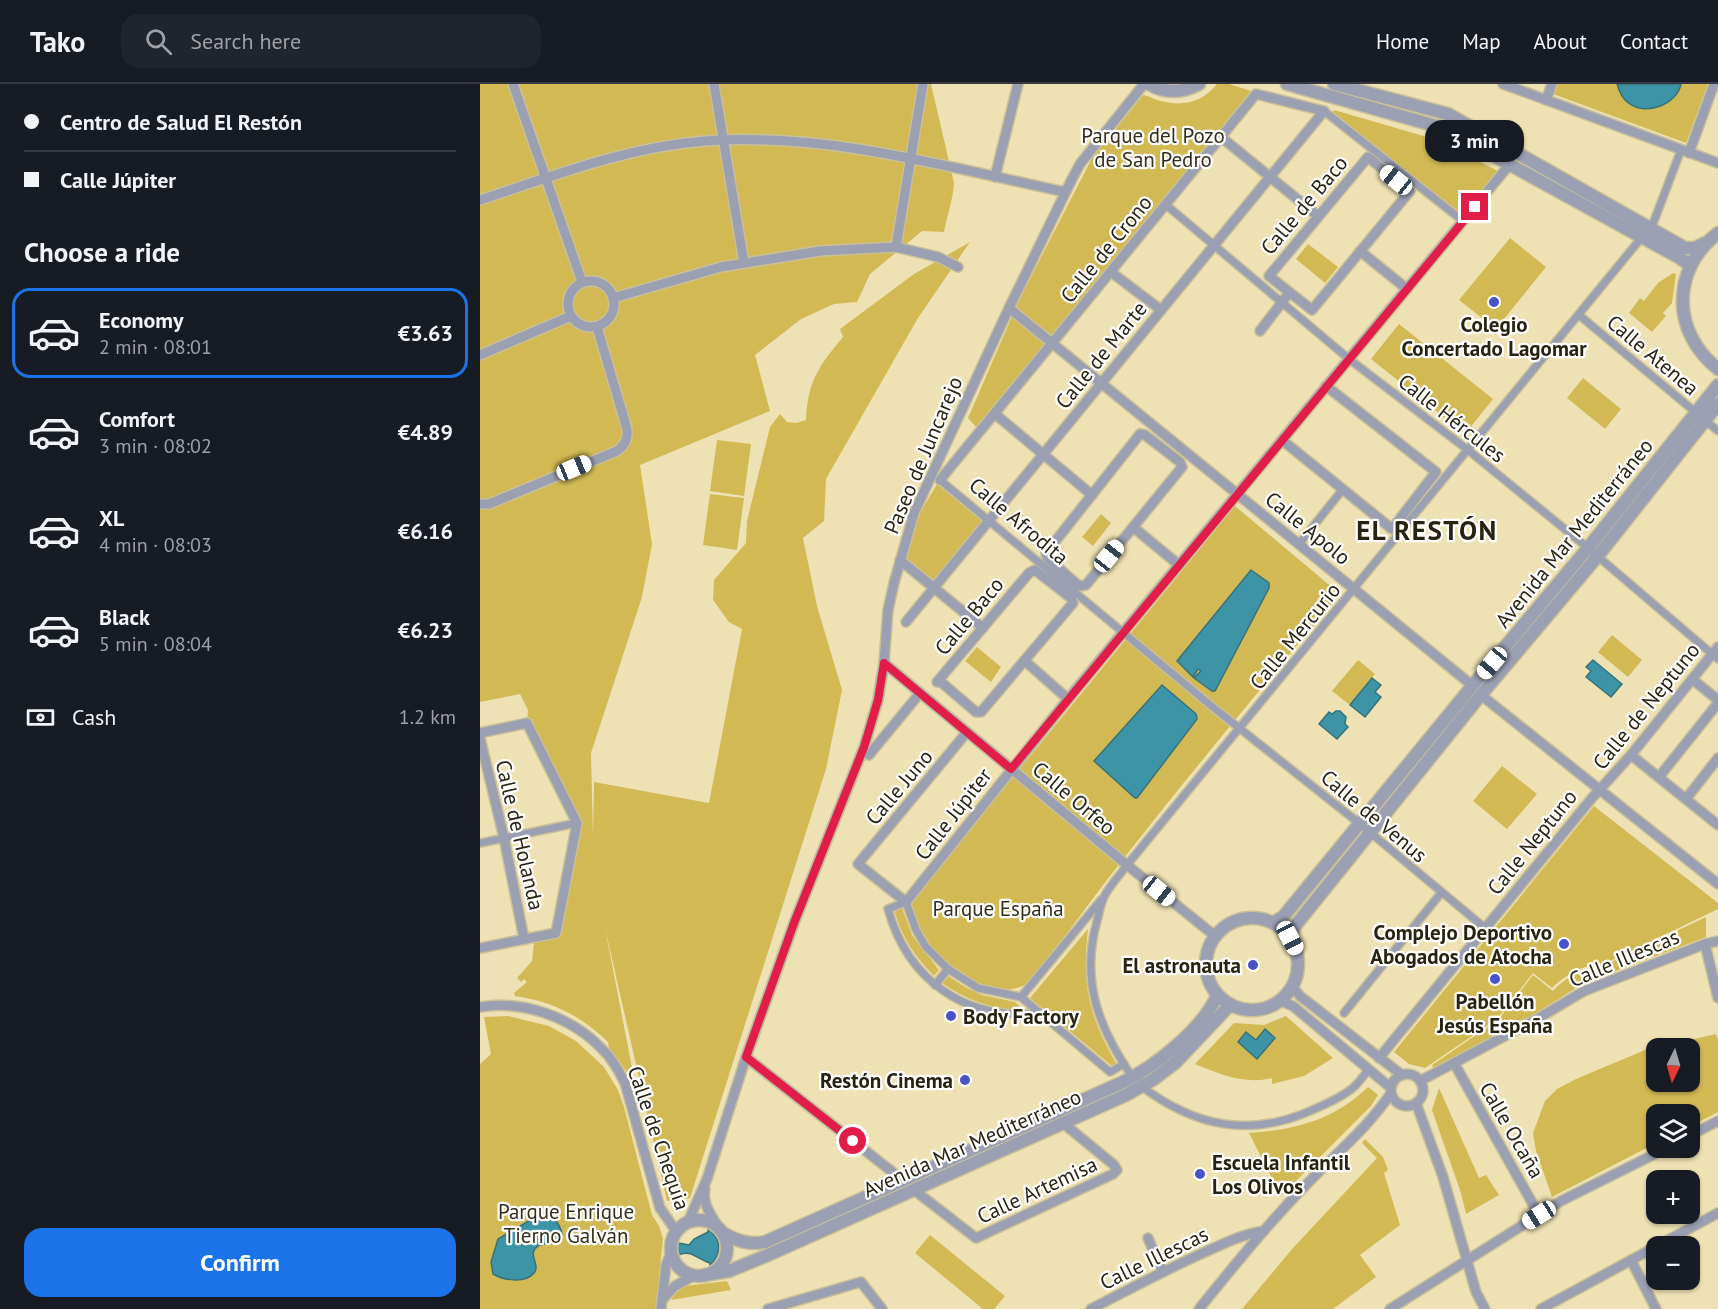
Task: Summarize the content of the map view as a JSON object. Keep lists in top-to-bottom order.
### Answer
{
  "streets": {
    "street": [
      "Calle de Baco",
      "Calle de Crono",
      "Calle de Marte",
      "Calle Atenea",
      "Calle Hércules",
      "Paseo de Juncarejo",
      "Calle Afrodita",
      "Calle Apolo",
      "Avenida Mar Mediterráneo",
      "Calle Baco",
      "Calle Mercurio",
      "Calle de Neptuno",
      "Calle Juno",
      "Calle Orfeo",
      "Calle Júpiter",
      "Calle de Venus",
      "Calle de Holanda",
      "Calle Neptuno",
      "Calle Illescas",
      "Calle Ocaña",
      "Calle de Chequia",
      "Calle Artemisa"
    ]
  },
  "crossings": [
    ["Calle de Crono", "Calle de Marte"],
    ["Calle de Crono", "Calle Hércules"],
    ["Calle de Crono", "Calle Afrodita"],
    ["Calle de Crono", "Calle Apolo"],
    ["Calle de Marte", "Calle Hércules"],
    ["Calle de Marte", "Calle Afrodita"],
    ["Calle de Marte", "Calle Apolo"],
    ["Calle Atenea", "Avenida Mar Mediterráneo"],
    ["Calle Atenea", "Calle Mercurio"],
    ["Calle Hércules", "Avenida Mar Mediterráneo"],
    ["Calle Hércules", "Calle Mercurio"],
    ["Calle Hércules", "Calle de Neptuno"],
    ["Calle Hércules", "Calle Júpiter"],
    ["Paseo de Juncarejo", "Calle Apolo"],
    ["Paseo de Juncarejo", "Avenida Mar Mediterráneo"],
    ["Paseo de Juncarejo", "Calle Orfeo"],
    ["Paseo de Juncarejo", "Calle de Chequia"],
    ["Calle Afrodita", "Calle Baco"],
    ["Calle Afrodita", "Calle Mercurio"],
    ["Calle Afrodita", "Calle Júpiter"],
    ["Calle Afrodita", "Calle de Venus"],
    ["Calle Apolo", "Avenida Mar Mediterráneo"],
    ["Calle Apolo", "Calle Mercurio"],
    ["Calle Apolo", "Calle de Neptuno"],
    ["Calle Apolo", "Calle Júpiter"],
    ["Calle Apolo", "Calle Neptuno"],
    ["Avenida Mar Mediterráneo", "Calle Orfeo"],
    ["Avenida Mar Mediterráneo", "Calle de Venus"],
    ["Avenida Mar Mediterráneo", "Calle de Chequia"],
    ["Avenida Mar Mediterráneo", "Calle Artemisa"],
    ["Calle Mercurio", "Calle Orfeo"],
    ["Calle Mercurio", "Calle de Venus"],
    ["Calle de Neptuno", "Calle Neptuno"],
    ["Calle Juno", "Calle Orfeo"],
    ["Calle Juno", "Calle Júpiter"],
    ["Calle Orfeo", "Calle Júpiter"],
    ["Calle de Venus", "Calle Neptuno"],
    ["Calle Illescas", "Calle Ocaña"]
  ],
  "districts": ["EL RESTÓN"],
  "parks": ["Parque del Pozo de San Pedro", "Parque España", "Parque Enrique Tierno Galván"],
  "places": [
    "Colegio Concertado Lagomar",
    "Complejo Deportivo Abogados de Atocha",
    "El astronauta",
    "Pabellón Jesús España",
    "Body Factory",
    "Restón Cinema",
    "Escuela Infantil Los Olivos"
  ],
  "north": "bottom",
  "page": {
    "header": "Tako",
    "search": "Search here",
    "nav": [
      "Home",
      "Map",
      "About",
      "Contact"
    ],
    "banner": ["Centro de Salud El Restón", "Calle Júpiter"],
    "bubble": "3 min",
    "heading": "Choose a ride",
    "list": [
      {
        "name": "Economy",
        "note": "2 min · 08:01",
        "value": "€3.63"
      },
      {
        "name": "Comfort",
        "note": "3 min · 08:02",
        "value": "€4.89"
      },
      {
        "name": "XL",
        "note": "4 min · 08:03",
        "value": "€6.16"
      },
      {
        "name": "Black",
        "note": "5 min · 08:04",
        "value": "€6.23"
      }
    ],
    "pay": ["Cash", "1.2 km"],
    "map_buttons": ["+", "−"],
    "buttons": "Confirm"
  }
}
